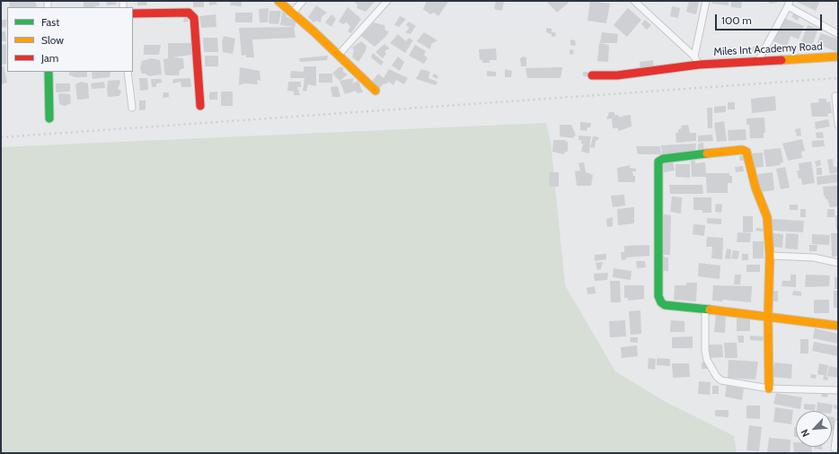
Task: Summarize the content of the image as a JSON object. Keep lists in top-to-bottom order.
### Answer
{
  "streets": {
    "street": ["Miles Int Academy Road"]
  },
  "legend": ["Fast", "Slow", "Jam"],
  "scale_bar": "100 m",
  "north": "bottom left"
}
